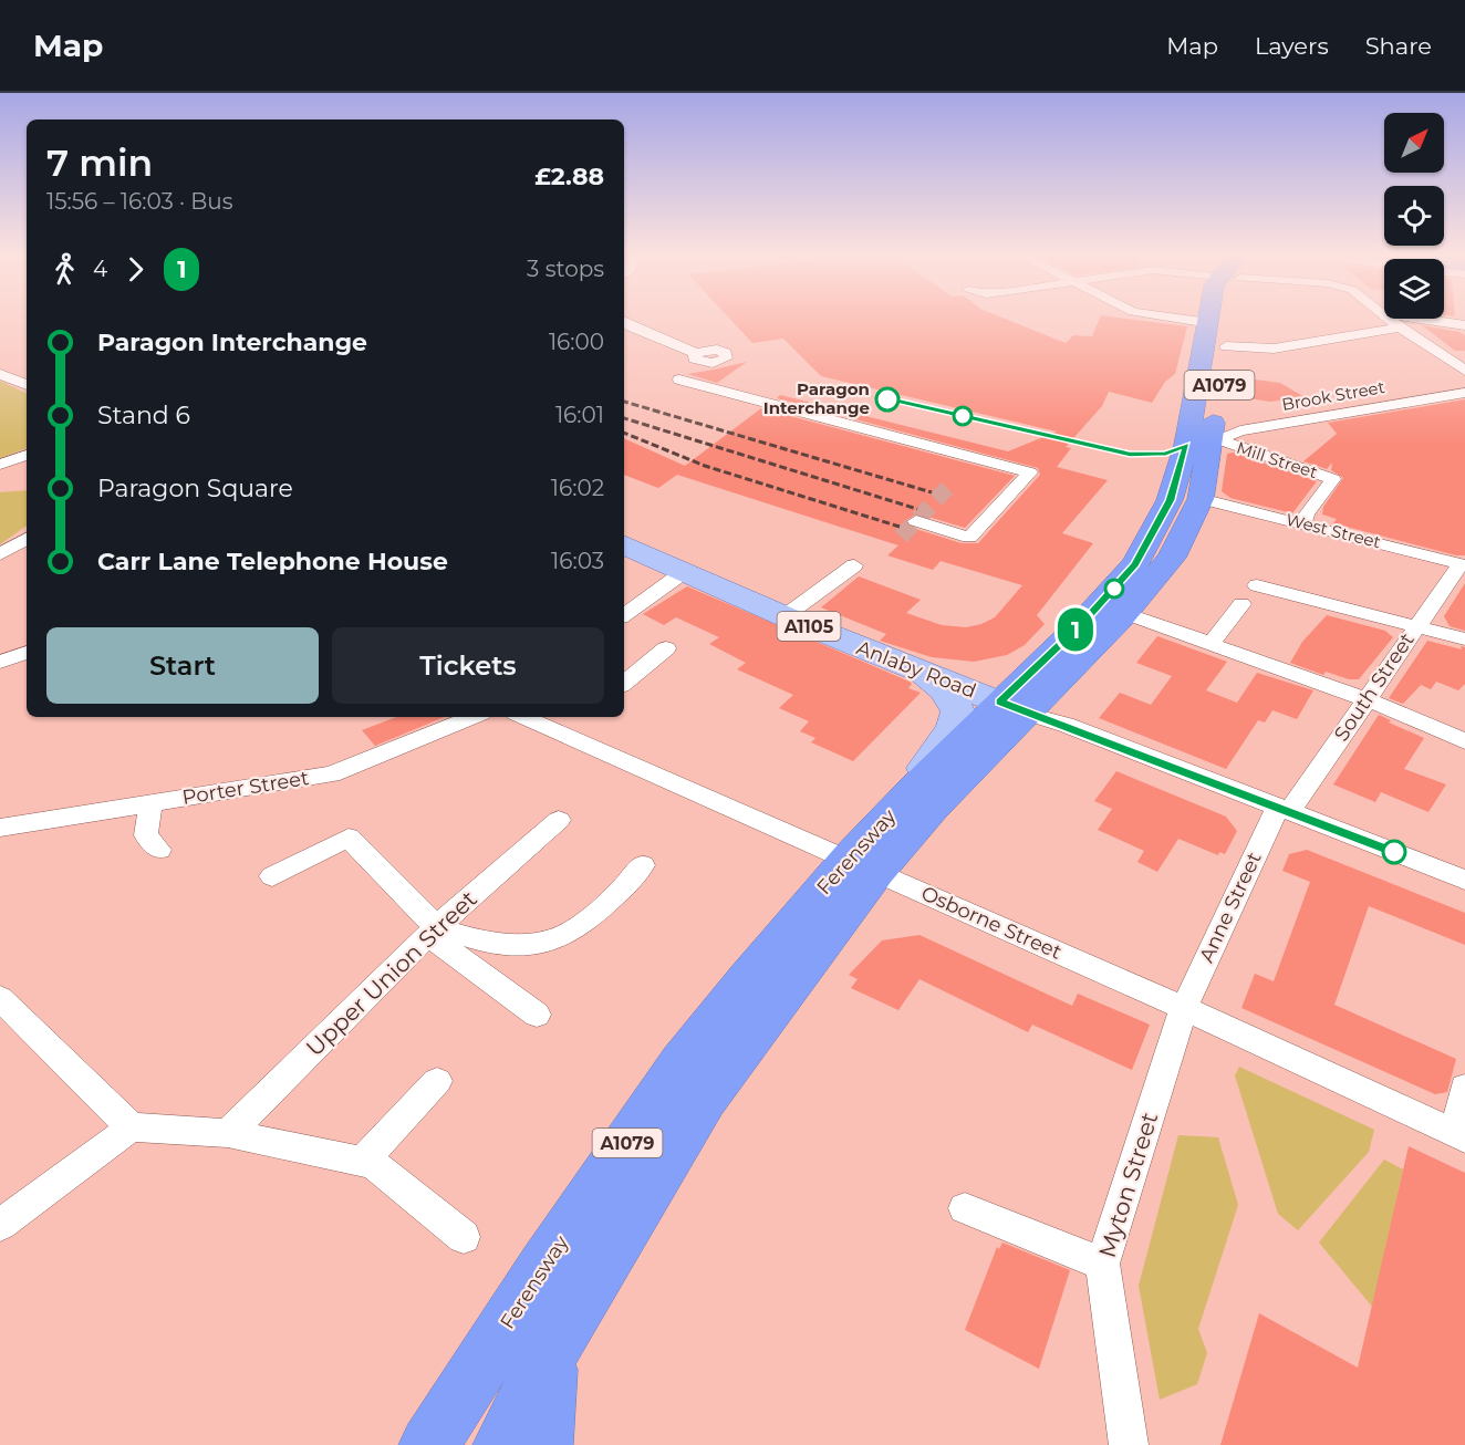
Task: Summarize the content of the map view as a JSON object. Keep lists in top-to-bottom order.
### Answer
{
  "streets": {
    "highway": ["A1079", "Ferensway"],
    "main road": ["A1105", "Anlaby Road"],
    "street": [
      "Brook Street",
      "Mill Street",
      "West Street",
      "South Street",
      "Porter Street",
      "Anne Street",
      "Osborne Street",
      "Upper Union Street",
      "Myton Street"
    ]
  },
  "crossings": [
    ["Brook Street", "Mill Street"],
    ["Brook Street", "Ferensway"],
    ["Mill Street", "West Street"],
    ["Mill Street", "Ferensway"],
    ["West Street", "South Street"],
    ["West Street", "Ferensway"],
    ["Anlaby Road", "South Street"],
    ["Anlaby Road", "Ferensway"],
    ["Anlaby Road", "Anne Street"],
    ["South Street", "Anne Street"],
    ["Ferensway", "Osborne Street"],
    ["Anne Street", "Osborne Street"],
    ["Anne Street", "Myton Street"],
    ["Osborne Street", "Myton Street"]
  ],
  "places": ["Paragon Interchange"],
  "lines": ["bus line 1"],
  "north": "top right",
  "page": {
    "header": "Map",
    "nav": ["Map", "Layers", "Share"],
    "on_map": "1",
    "heading": ["7 min", "15:56 – 16:03 · Bus", "£2.88"],
    "legs": ["4", "1", "3 stops"],
    "list": [
      {
        "name": "Paragon Interchange",
        "value": "16:00"
      },
      {
        "name": "Stand 6",
        "value": "16:01"
      },
      {
        "name": "Paragon Square",
        "value": "16:02"
      },
      {
        "name": "Carr Lane Telephone House",
        "value": "16:03"
      }
    ],
    "buttons": ["Start", "Tickets"]
  }
}
